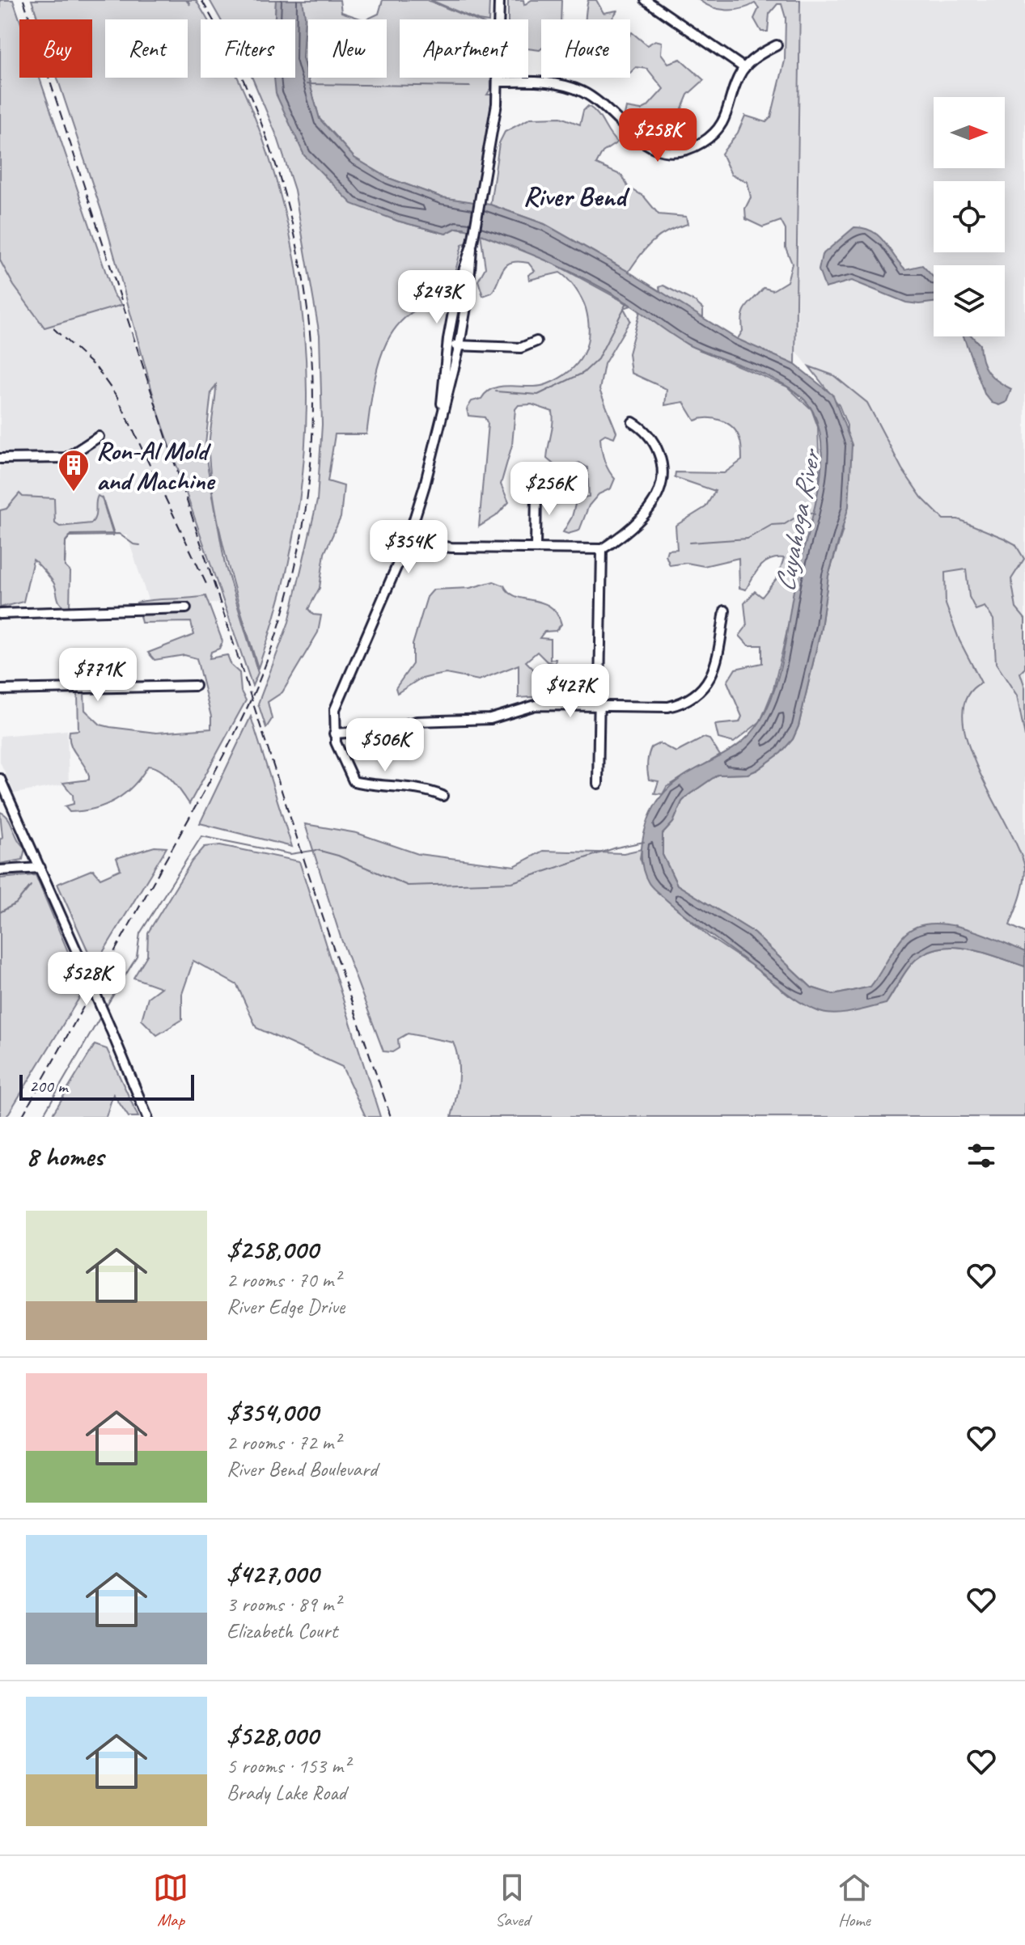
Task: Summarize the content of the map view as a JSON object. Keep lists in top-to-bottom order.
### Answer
{
  "districts": ["River Bend"],
  "water": ["Cuyahoga River"],
  "places": {
    "building": ["Ron-Al Mold and Machine"]
  },
  "scale_bar": "200 m",
  "north": "right",
  "page": {
    "chip": [
      "Buy",
      "Rent",
      "Filters",
      "New",
      "Apartment",
      "House"
    ],
    "price": [
      "$258K",
      "$243K",
      "$256K",
      "$354K",
      "$771K",
      "$427K",
      "$506K",
      "$528K"
    ],
    "scale": "200 m",
    "heading": "8 homes",
    "list": [
      {
        "name": "$258,000",
        "note": "2 rooms · 70 m² · River Edge Drive"
      },
      {
        "name": "$354,000",
        "note": "2 rooms · 72 m² · River Bend Boulevard"
      },
      {
        "name": "$427,000",
        "note": "3 rooms · 89 m² · Elizabeth Court"
      },
      {
        "name": "$528,000",
        "note": "5 rooms · 153 m² · Brady Lake Road"
      }
    ],
    "tabs": ["Map", "Saved", "Home"]
  }
}
